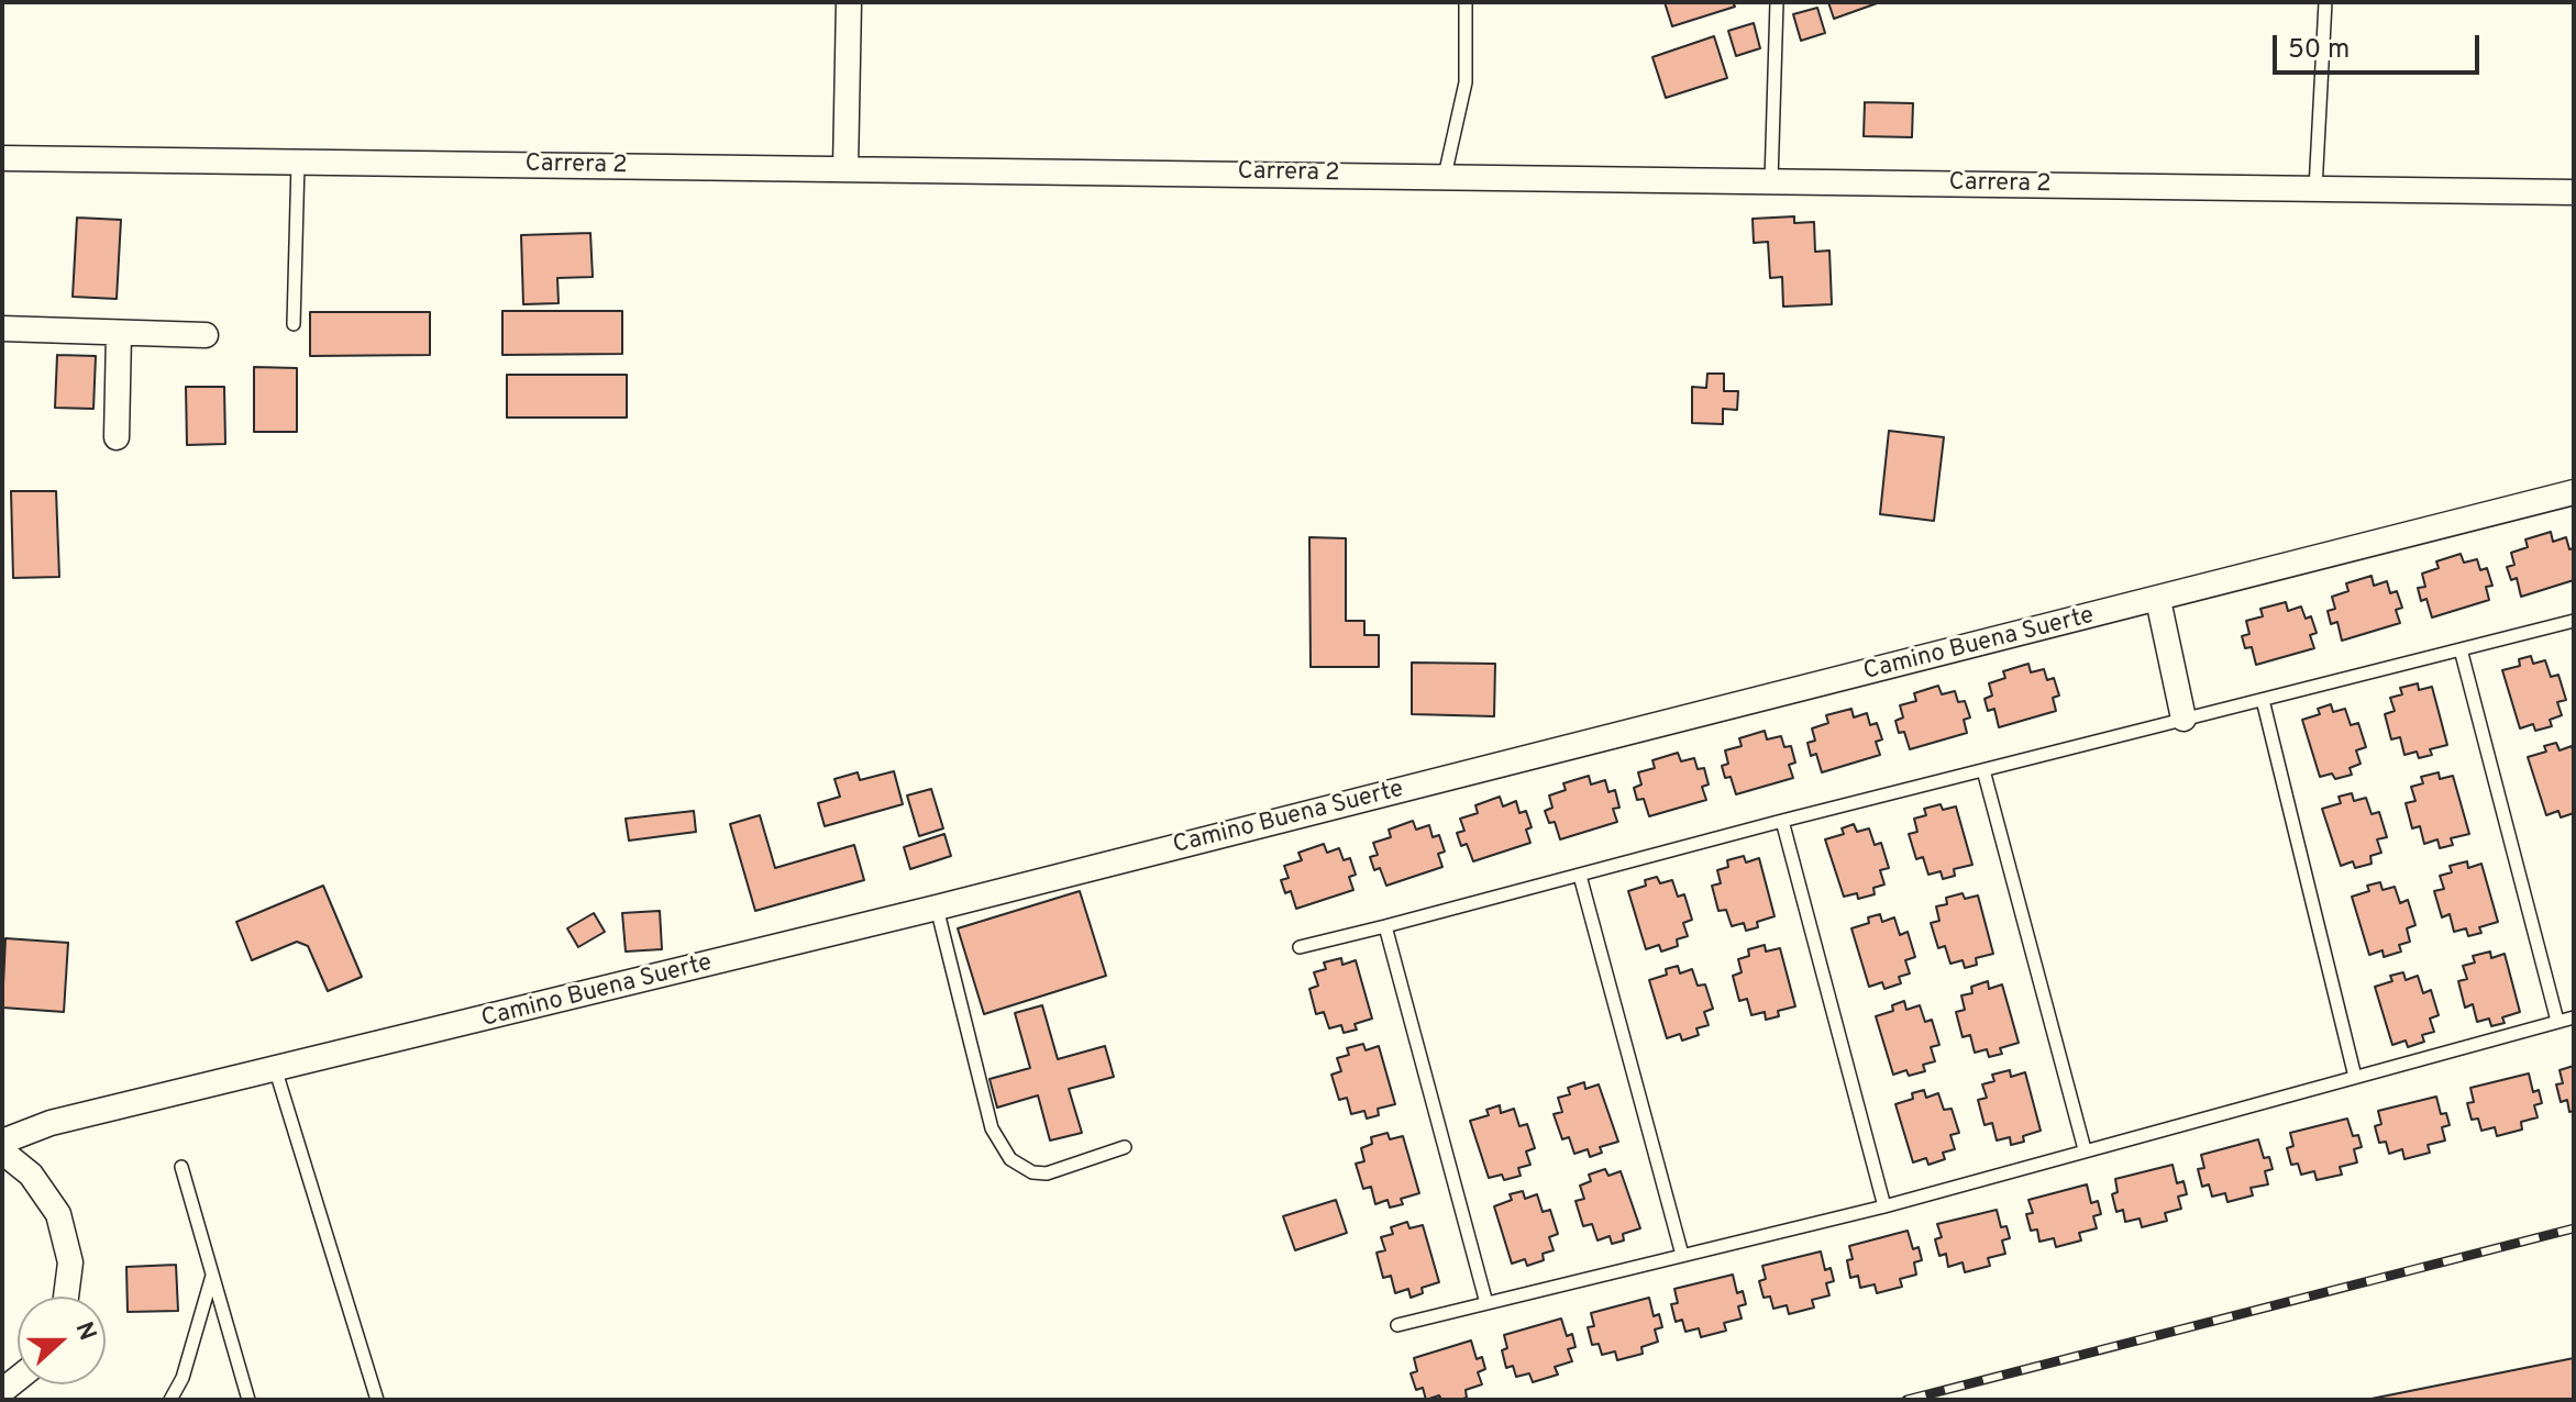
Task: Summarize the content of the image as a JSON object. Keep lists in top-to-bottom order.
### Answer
{
  "streets": {
    "street": ["Carrera 2", "Camino Buena Suerte"]
  },
  "scale_bar": "50 m",
  "north": "right"
}
